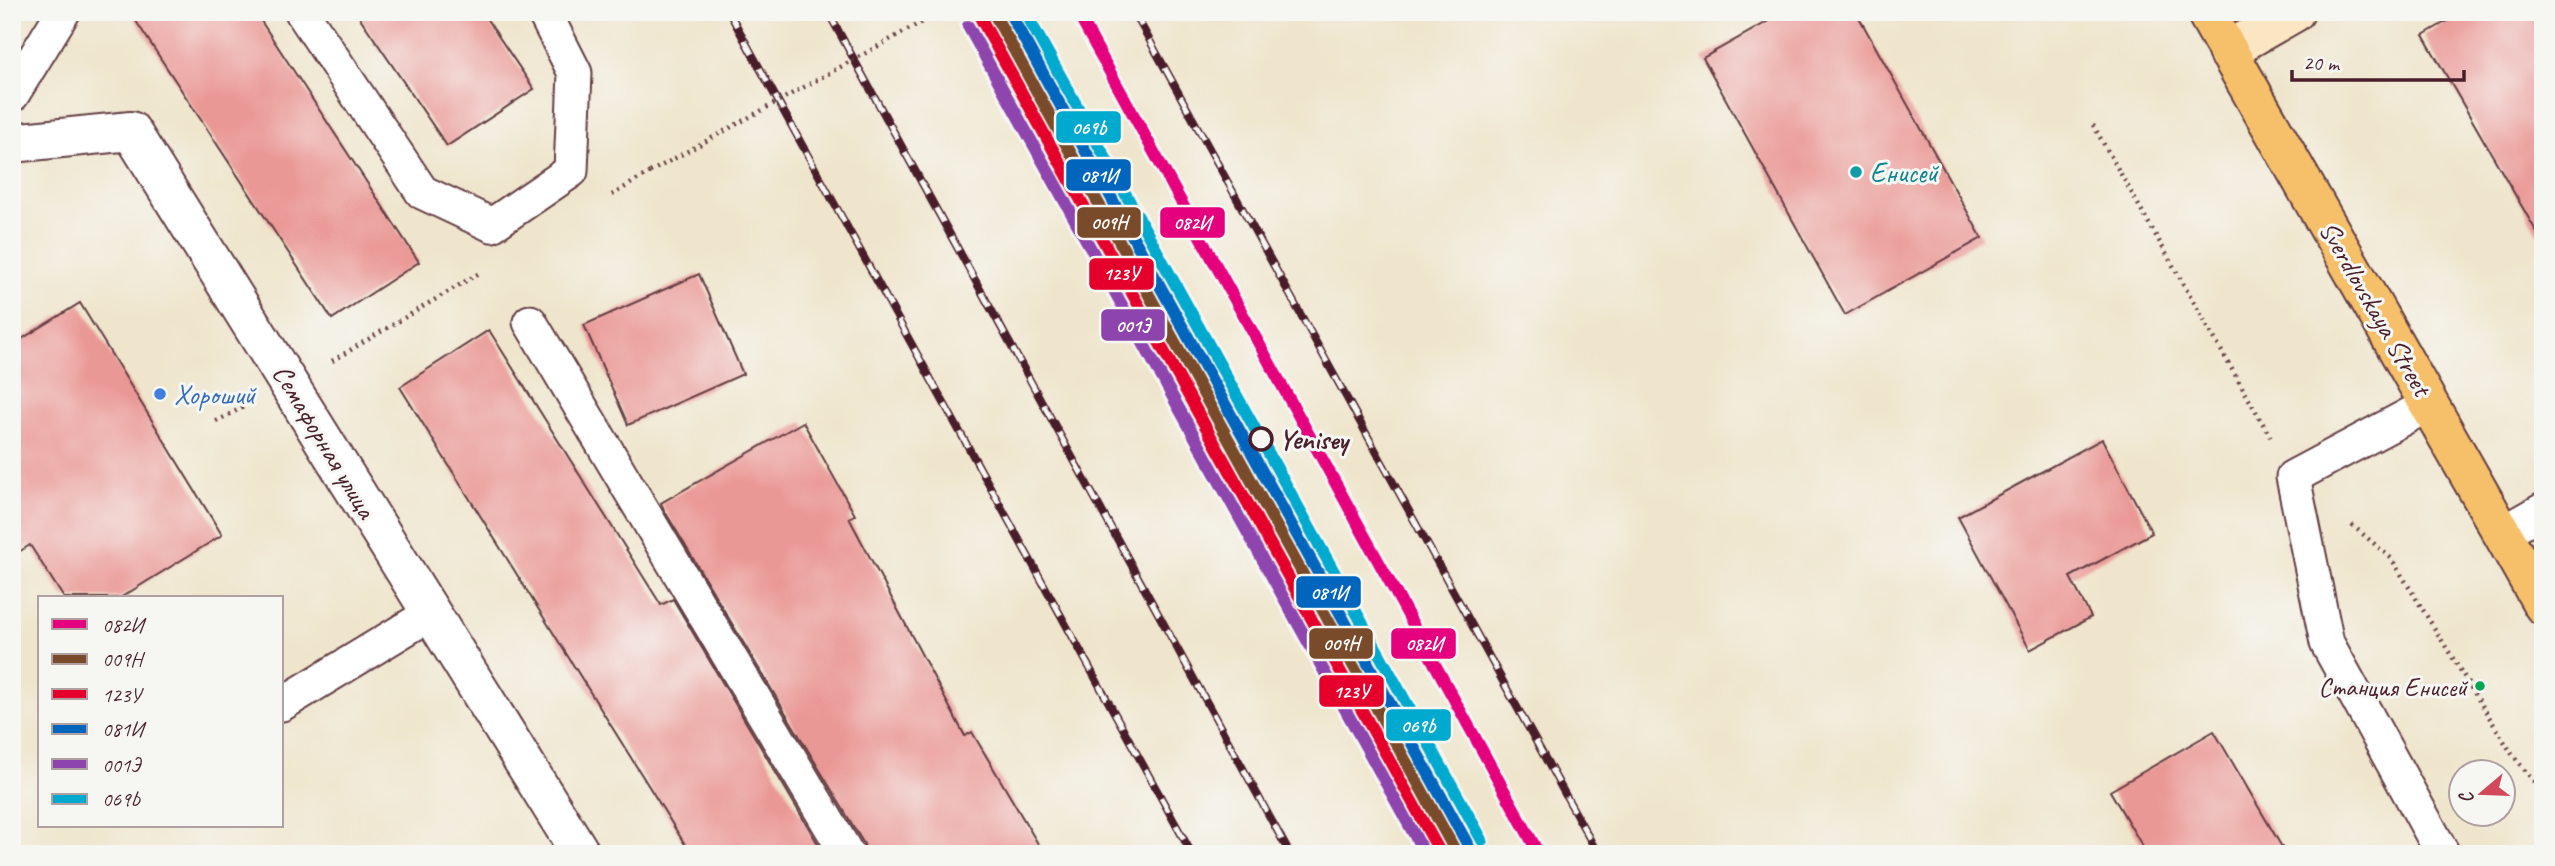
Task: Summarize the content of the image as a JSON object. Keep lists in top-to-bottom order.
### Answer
{
  "streets": {
    "highway": ["Sverdlovskaya Street"],
    "street": ["Семафорная улица"]
  },
  "places": [
    "Енисей",
    "Хороший",
    "Yenisey",
    "Станция Енисей"
  ],
  "lines": [
    "transit line 082И",
    "transit line 009Н",
    "transit line 081И",
    "transit line 069Ь",
    "transit line 123У",
    "transit line 001Э"
  ],
  "legend": [
    "082И",
    "009Н",
    "123У",
    "081И",
    "001Э",
    "069Ь"
  ],
  "scale_bar": "20 m",
  "north": "left"
}
